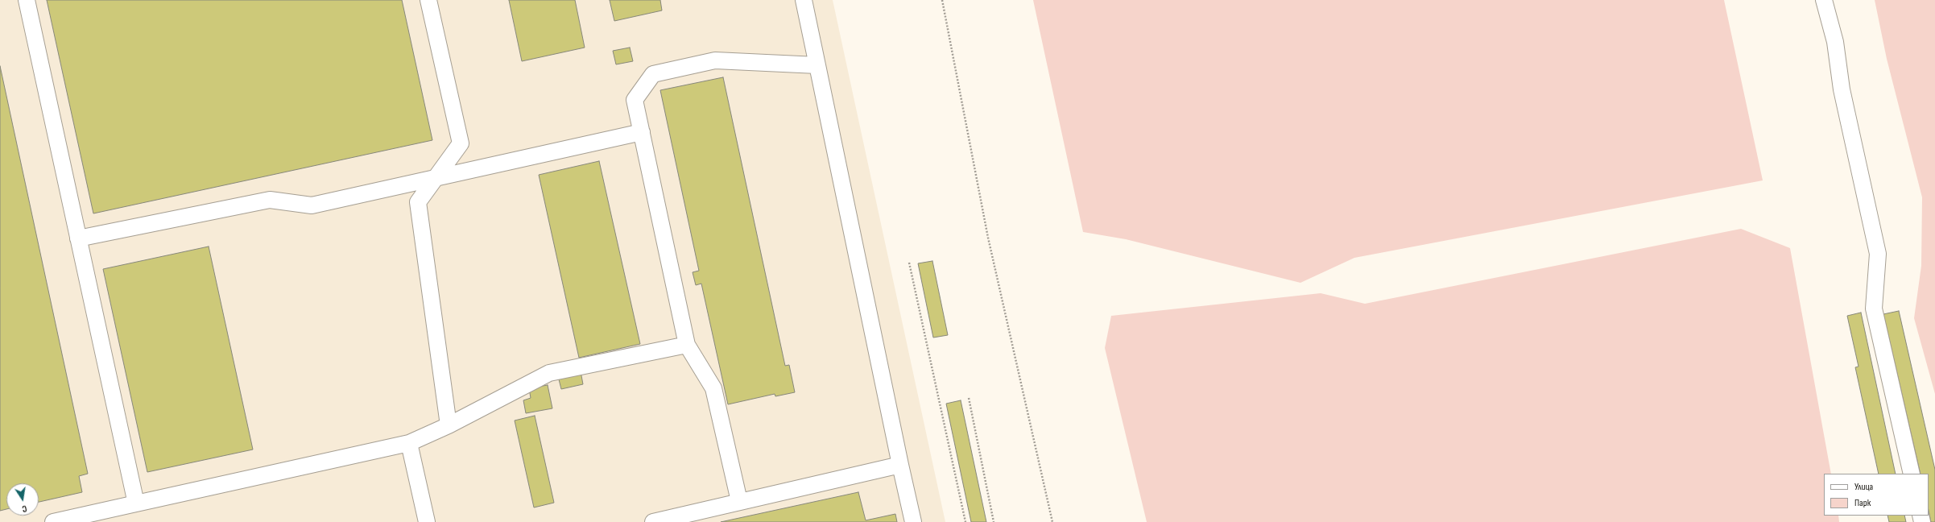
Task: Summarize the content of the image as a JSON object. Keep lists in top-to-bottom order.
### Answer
{
  "legend": ["Улица", "Парк"],
  "north": "bottom"
}
